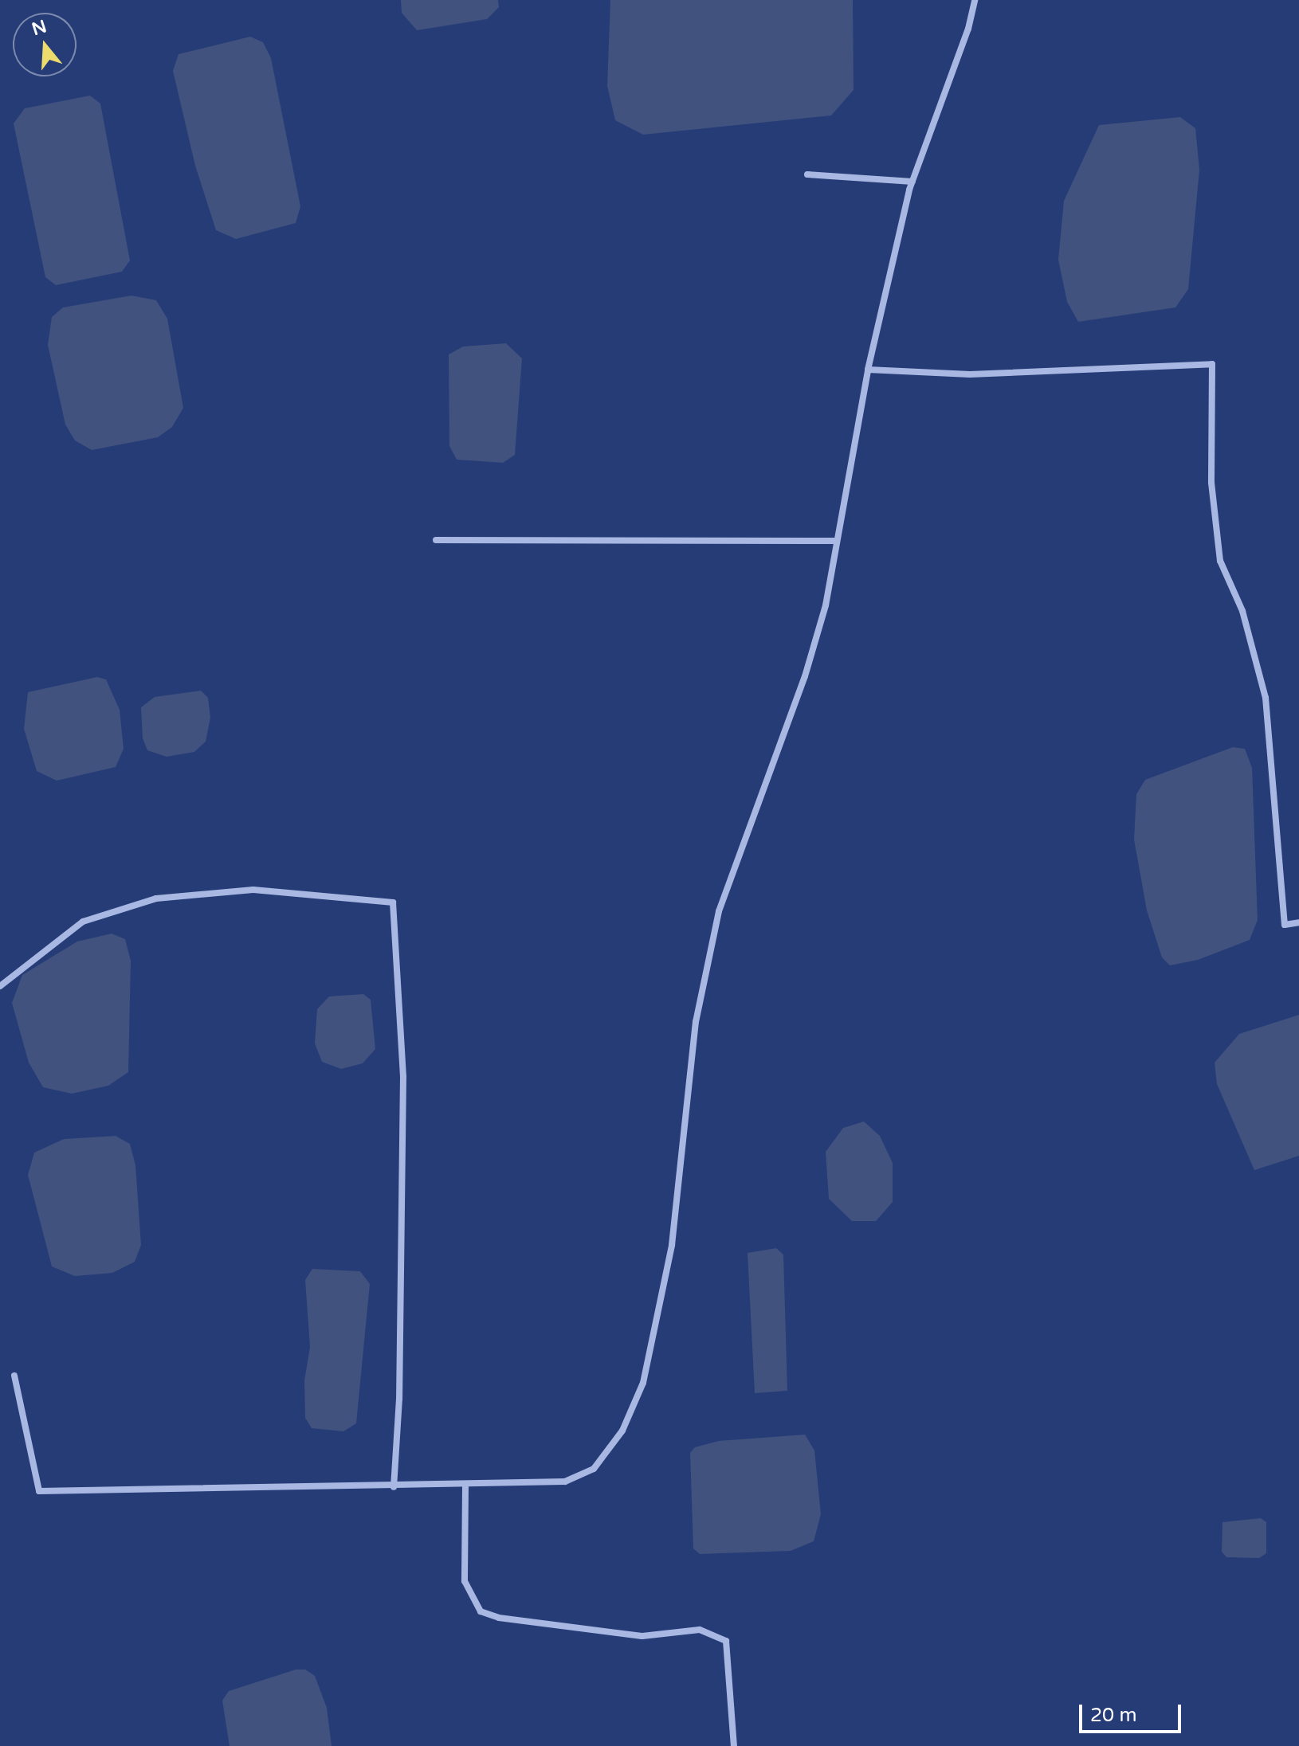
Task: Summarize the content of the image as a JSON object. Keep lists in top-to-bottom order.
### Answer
{
  "scale_bar": "20 m",
  "north": "top"
}
